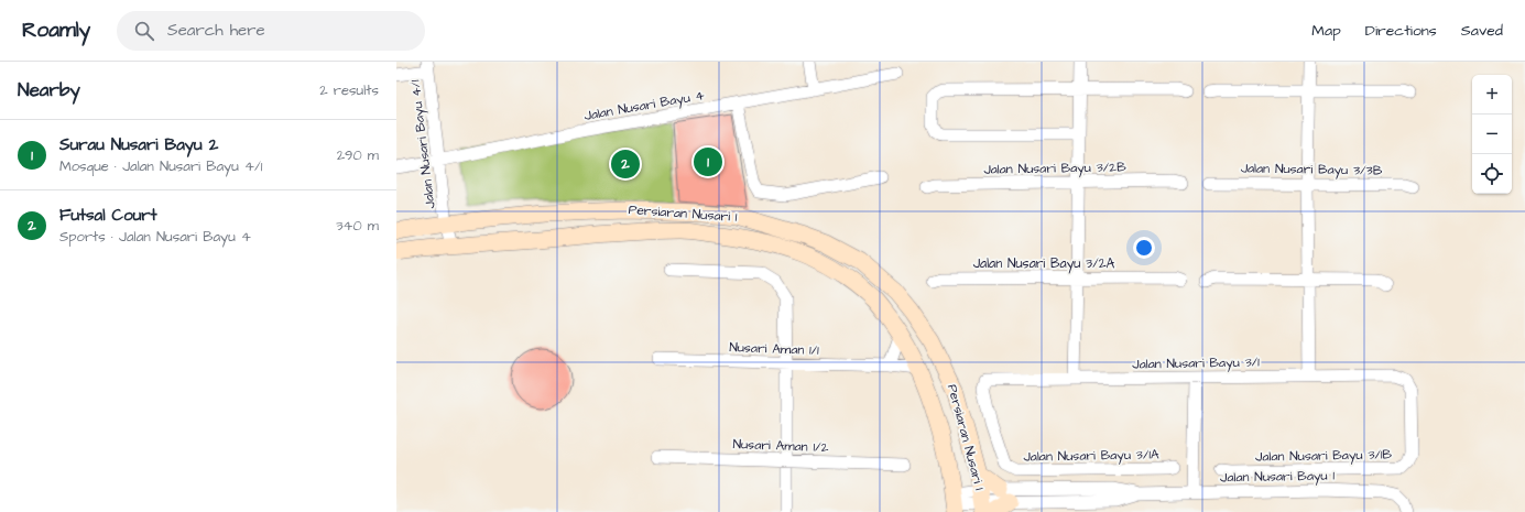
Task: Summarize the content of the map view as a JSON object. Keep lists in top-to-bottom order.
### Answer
{
  "streets": {
    "main road": ["Persiaran Nusari 1"],
    "street": [
      "Jalan Nusari Bayu 4",
      "Jalan Nusari Bayu 4/1",
      "Jalan Nusari Bayu 3/2B",
      "Jalan Nusari Bayu 3/3B",
      "Jalan Nusari Bayu 3/2A",
      "Nusari Aman 1/1",
      "Jalan Nusari Bayu 3/1",
      "Nusari Aman 1/2",
      "Jalan Nusari Bayu 3/1A",
      "Jalan Nusari Bayu 3/1B",
      "Jalan Nusari Bayu 1"
    ]
  },
  "crossings": [
    ["Jalan Nusari Bayu 4", "Jalan Nusari Bayu 4/1"],
    ["Jalan Nusari Bayu 4/1", "Persiaran Nusari 1"],
    ["Persiaran Nusari 1", "Nusari Aman 1/1"],
    ["Jalan Nusari Bayu 3/1", "Jalan Nusari Bayu 3/1A"],
    ["Jalan Nusari Bayu 3/1", "Jalan Nusari Bayu 3/1B"]
  ],
  "page": {
    "header": "Roamly",
    "search": "Search here",
    "nav": ["Map", "Directions", "Saved"],
    "heading": ["Nearby", "2 results"],
    "map_buttons": ["+", "−"],
    "list": [
      {
        "mark": "1",
        "name": "Surau Nusari Bayu 2",
        "note": "Mosque · Jalan Nusari Bayu 4/1",
        "value": "290 m"
      },
      {
        "mark": "2",
        "name": "Futsal Court",
        "note": "Sports · Jalan Nusari Bayu 4",
        "value": "340 m"
      }
    ],
    "pins": ["1", "2"]
  }
}
